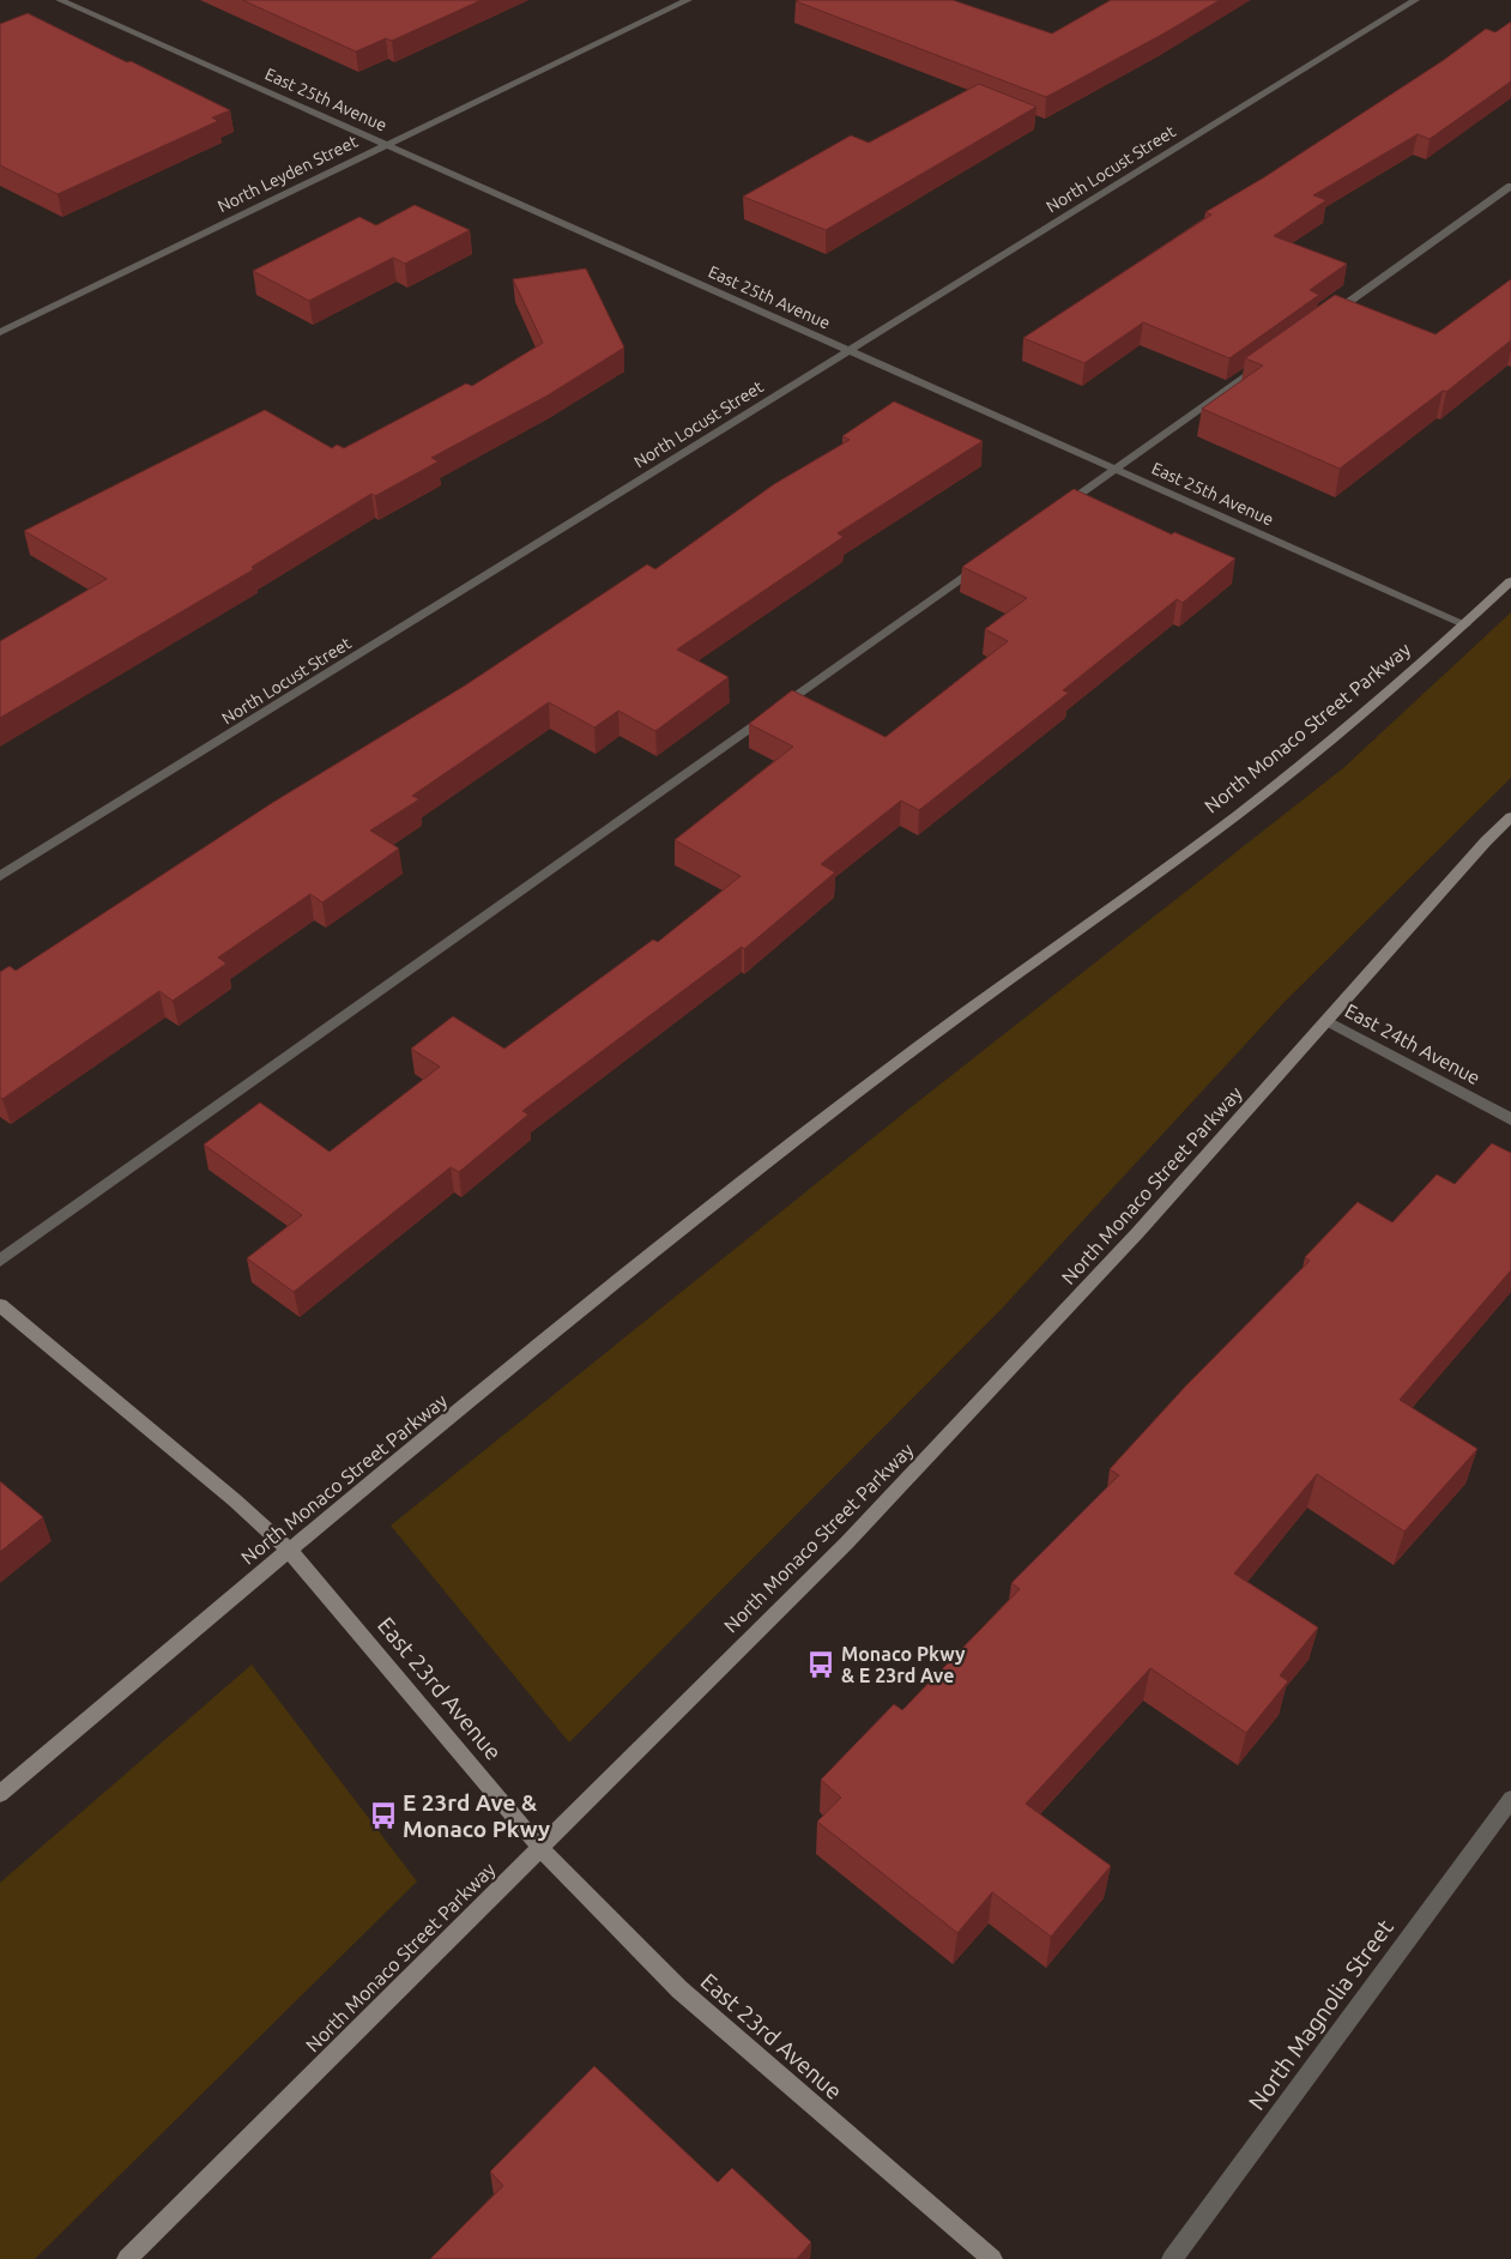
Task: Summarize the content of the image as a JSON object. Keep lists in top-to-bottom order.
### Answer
{
  "streets": {
    "main road": ["North Monaco Street Parkway", "East 23rd Avenue"],
    "street": [
      "East 25th Avenue",
      "North Locust Street",
      "North Leyden Street",
      "East 24th Avenue",
      "North Magnolia Street"
    ]
  },
  "crossings": [
    ["East 25th Avenue", "North Locust Street"],
    ["East 25th Avenue", "North Leyden Street"],
    ["East 25th Avenue", "North Monaco Street Parkway"],
    ["North Monaco Street Parkway", "East 24th Avenue"],
    ["North Monaco Street Parkway", "East 23rd Avenue"]
  ],
  "places": {
    "bus stop": ["Monaco Pkwy & E 23rd Ave", "E 23rd Ave & Monaco Pkwy"]
  }
}
